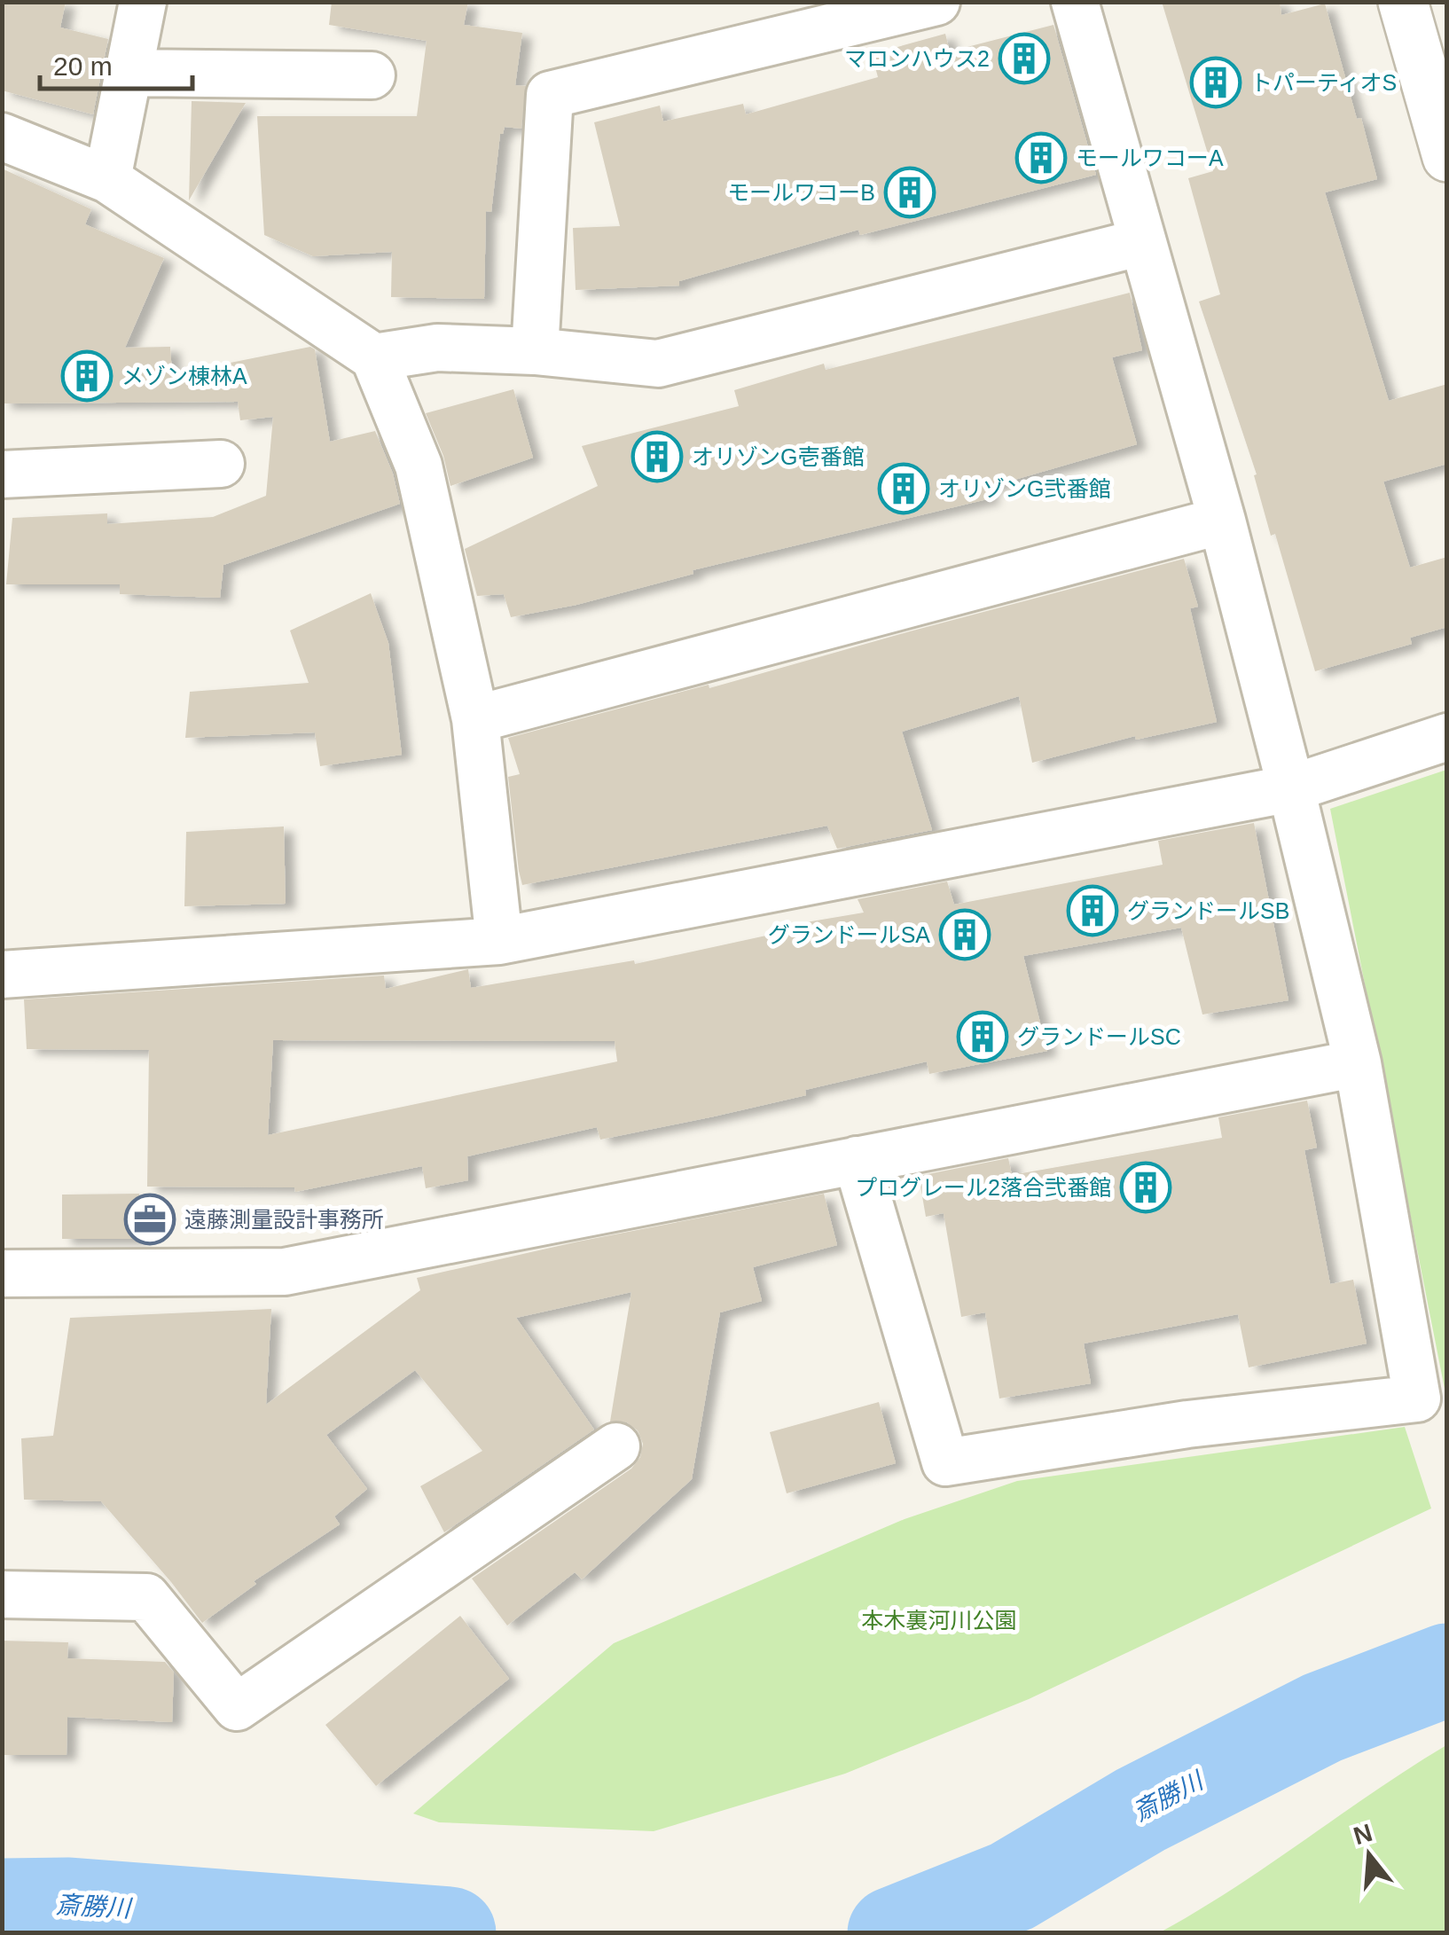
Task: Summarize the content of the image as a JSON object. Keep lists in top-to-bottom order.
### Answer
{
  "water": ["斎勝川"],
  "parks": ["本木裏河川公園"],
  "places": {
    "building": [
      "マロンハウス2",
      "トパーティオS",
      "モールワコーA",
      "モールワコーB",
      "メゾン棟林A",
      "オリゾンG壱番館",
      "オリゾンG弐番館",
      "グランドールSB",
      "グランドールSA",
      "グランドールSC",
      "プログレール2落合弐番館"
    ],
    "office": ["遠藤測量設計事務所"]
  },
  "scale_bar": "20 m",
  "north": "top"
}
